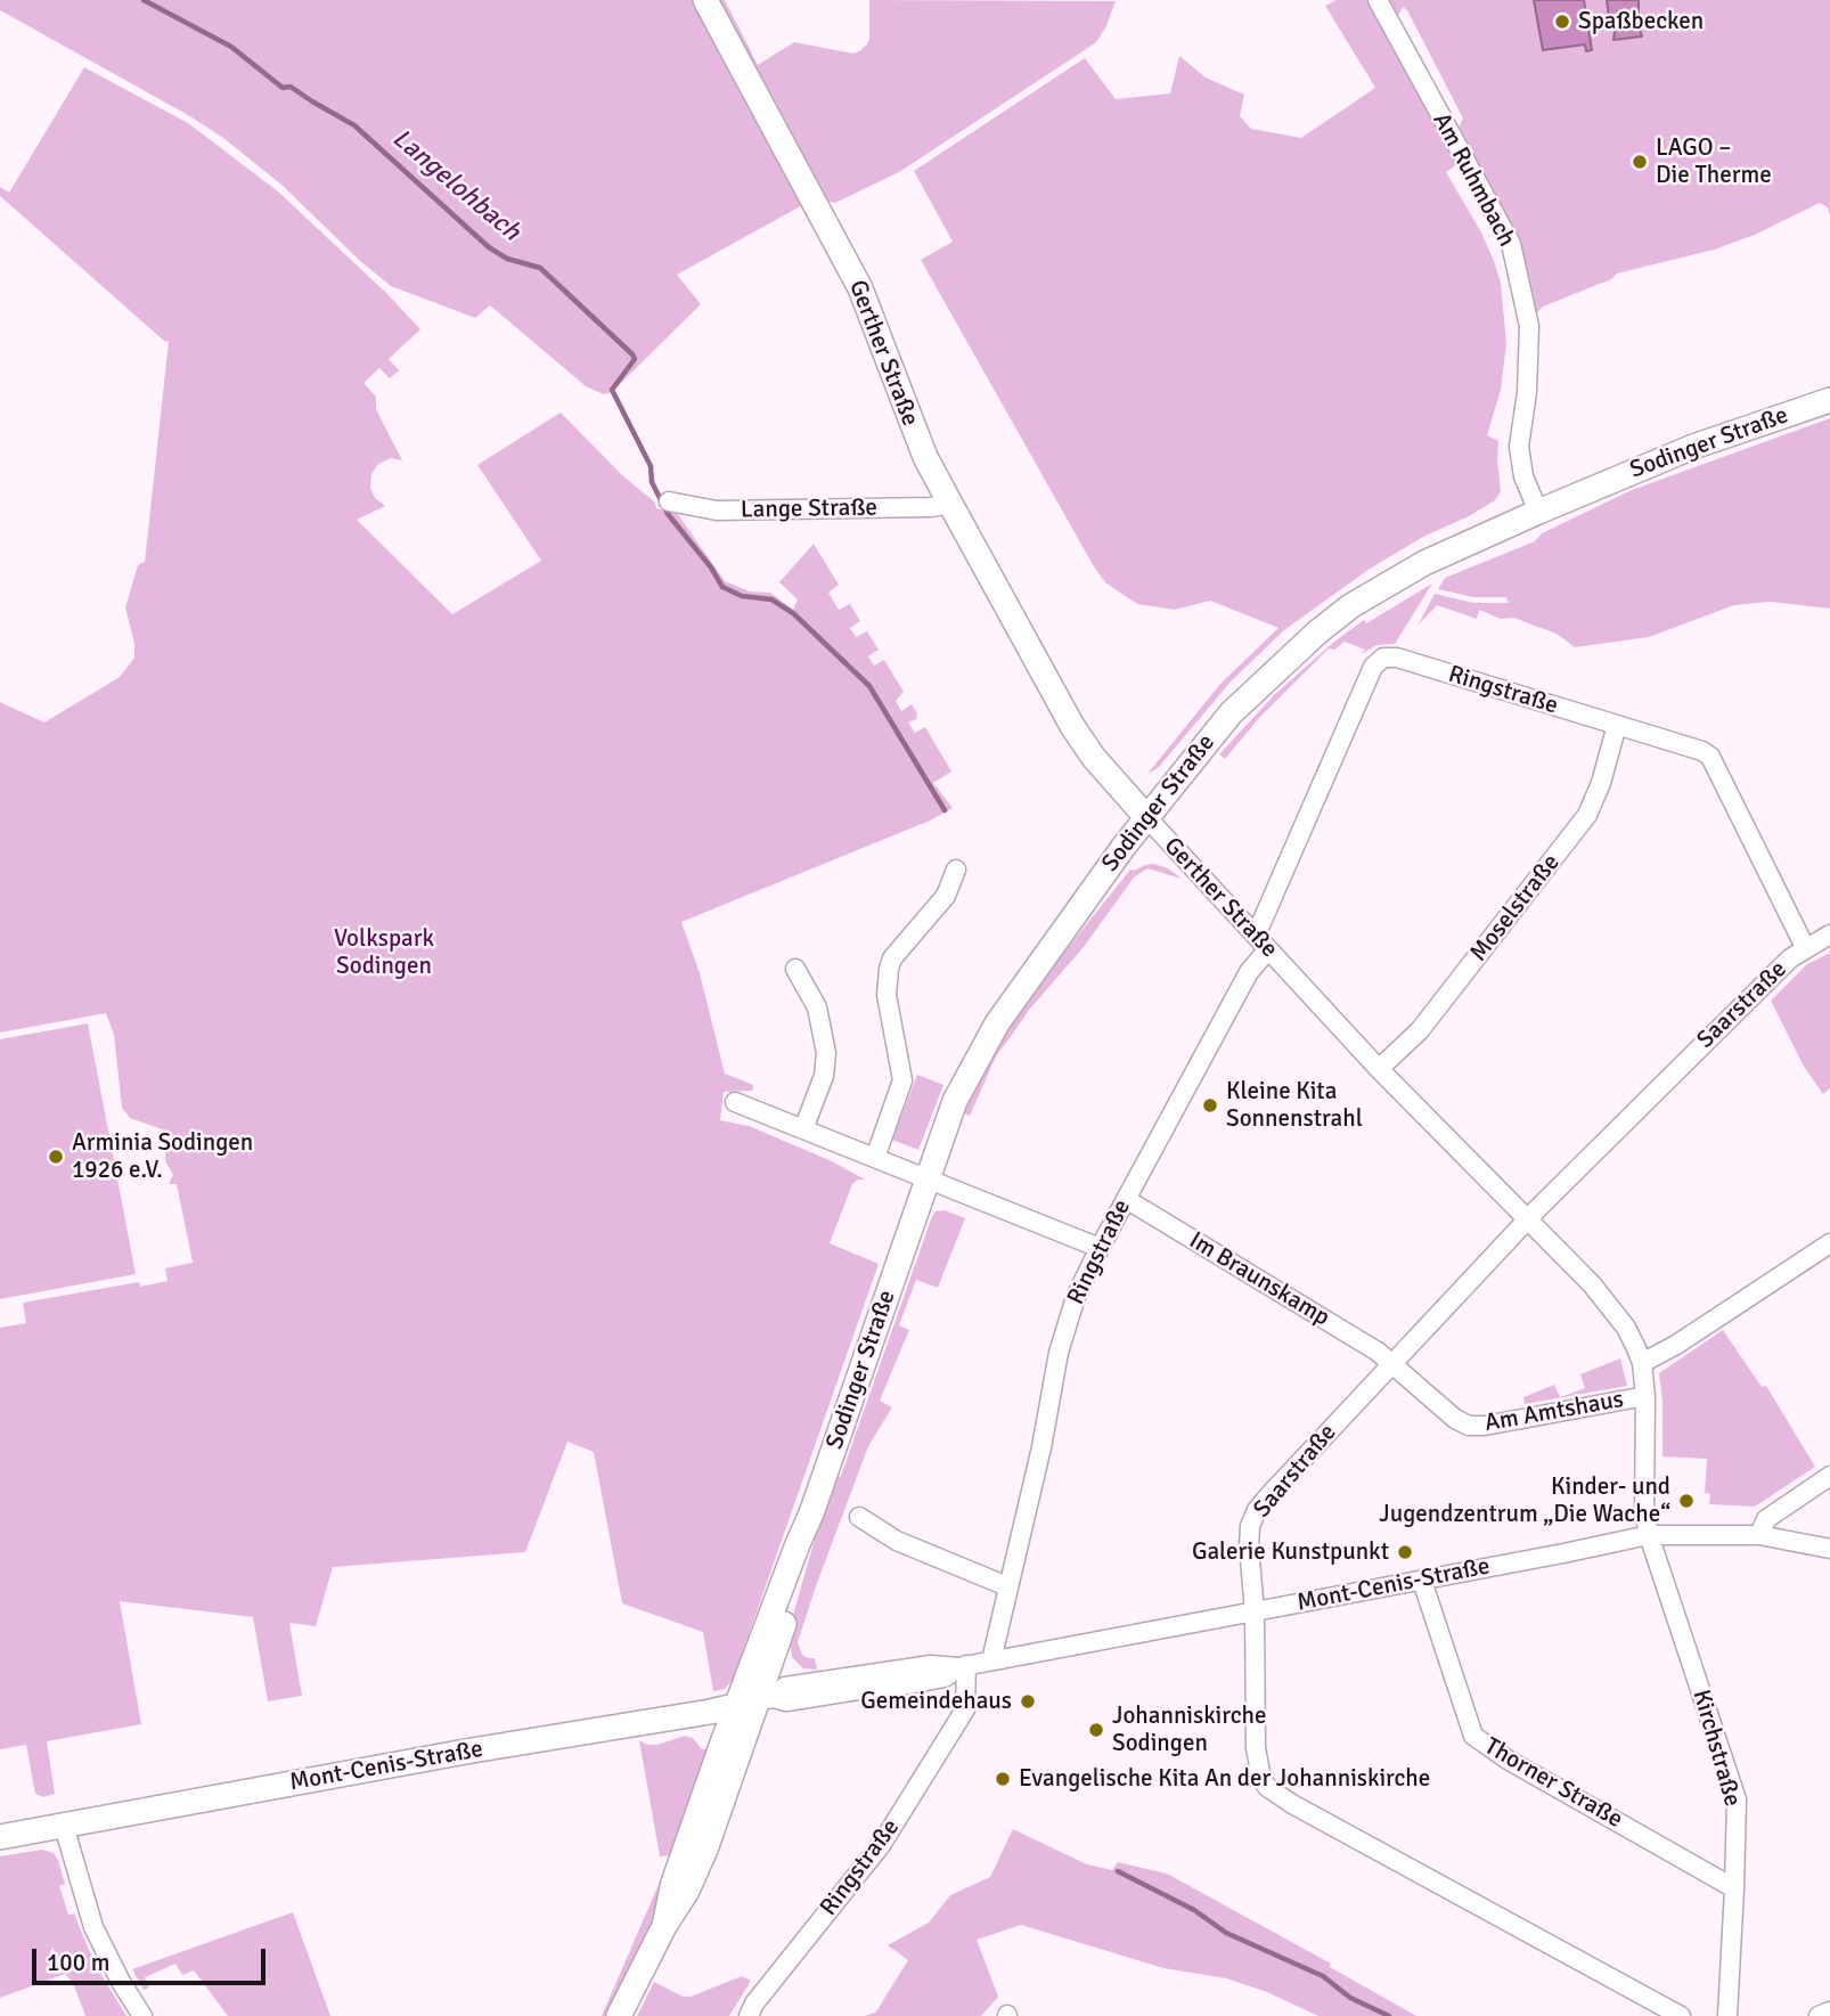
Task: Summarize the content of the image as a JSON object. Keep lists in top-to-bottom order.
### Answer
{
  "streets": {
    "main road": ["Gerther Straße", "Sodinger Straße", "Mont-Cenis-Straße"],
    "street": [
      "Am Ruhmbach",
      "Lange Straße",
      "Ringstraße",
      "Moselstraße",
      "Saarstraße",
      "Im Braunskamp",
      "Am Amtshaus",
      "Kirchstraße",
      "Thorner Straße"
    ]
  },
  "crossings": [
    ["Am Ruhmbach", "Sodinger Straße"],
    ["Gerther Straße", "Sodinger Straße"],
    ["Gerther Straße", "Lange Straße"],
    ["Gerther Straße", "Ringstraße"],
    ["Gerther Straße", "Moselstraße"],
    ["Gerther Straße", "Saarstraße"],
    ["Gerther Straße", "Am Amtshaus"],
    ["Gerther Straße", "Mont-Cenis-Straße"],
    ["Gerther Straße", "Kirchstraße"],
    ["Sodinger Straße", "Mont-Cenis-Straße"],
    ["Ringstraße", "Moselstraße"],
    ["Ringstraße", "Saarstraße"],
    ["Ringstraße", "Im Braunskamp"],
    ["Ringstraße", "Mont-Cenis-Straße"],
    ["Saarstraße", "Im Braunskamp"],
    ["Saarstraße", "Am Amtshaus"],
    ["Saarstraße", "Mont-Cenis-Straße"],
    ["Im Braunskamp", "Am Amtshaus"],
    ["Mont-Cenis-Straße", "Kirchstraße"],
    ["Mont-Cenis-Straße", "Thorner Straße"],
    ["Kirchstraße", "Thorner Straße"]
  ],
  "water": ["Langelohbach"],
  "parks": ["Volkspark Sodingen"],
  "places": [
    "Spaßbecken",
    "LAGO – Die Therme",
    "Kleine Kita Sonnenstrahl",
    "Arminia Sodingen 1926 e.V.",
    "Kinder- und Jugendzentrum „Die Wache“",
    "Galerie Kunstpunkt",
    "Gemeindehaus",
    "Johanniskirche Sodingen",
    "Evangelische Kita An der Johanniskirche"
  ],
  "scale_bar": "100 m"
}
